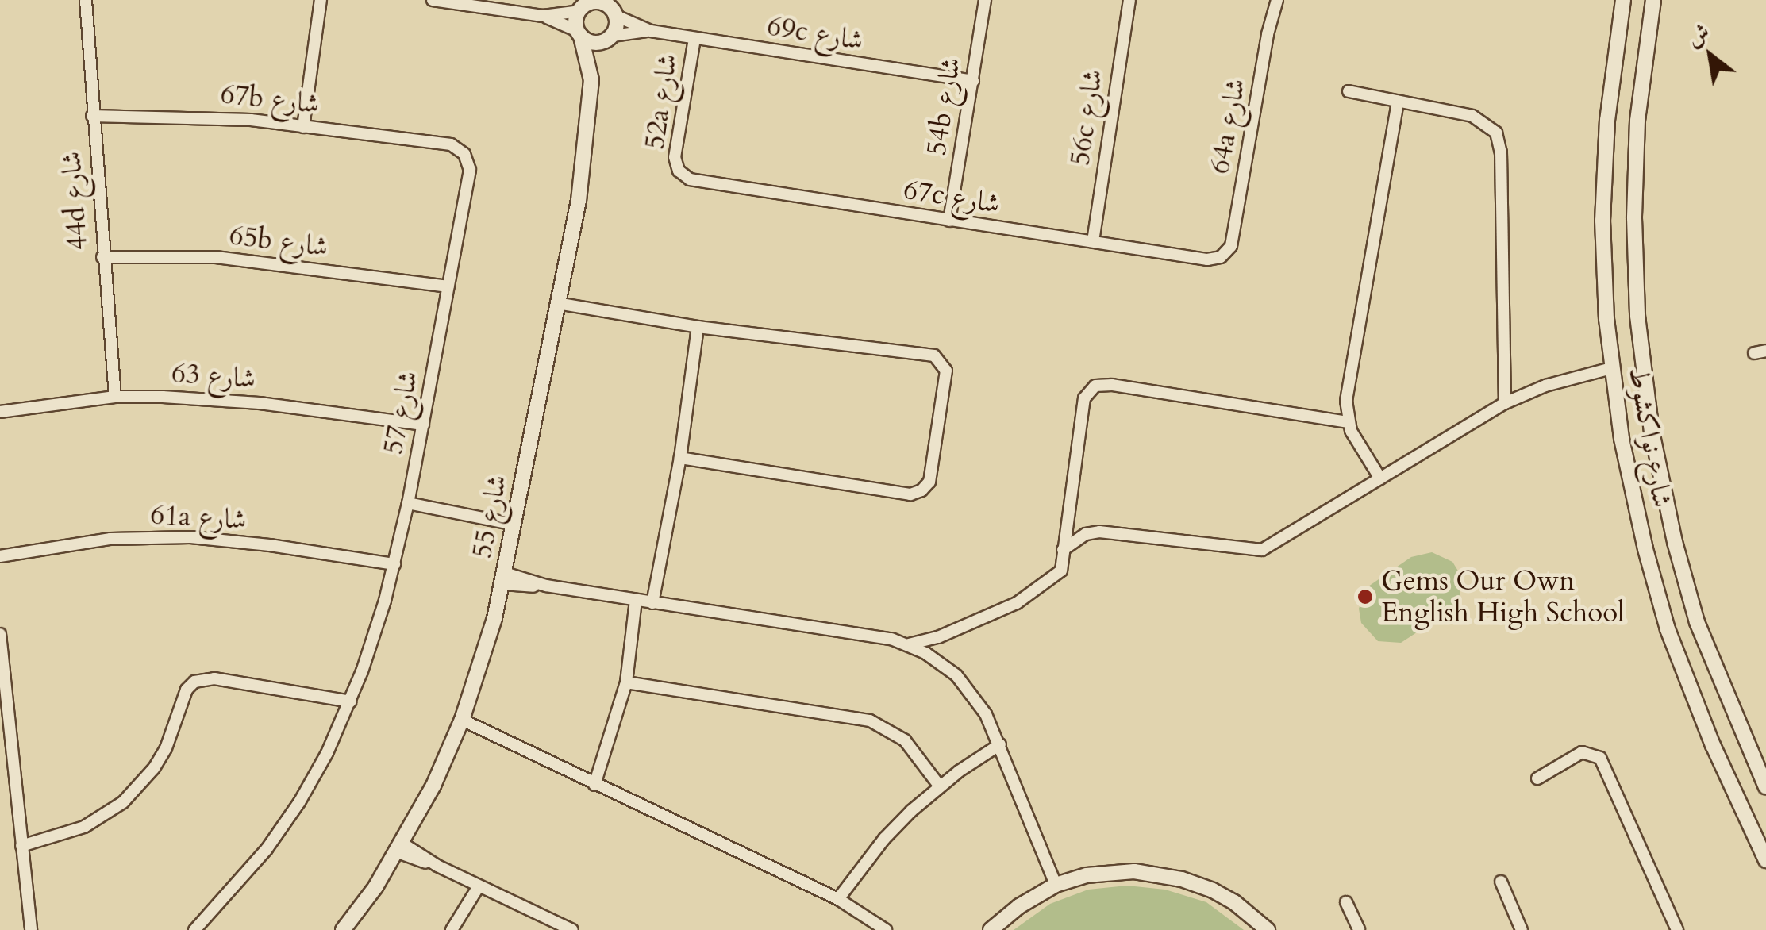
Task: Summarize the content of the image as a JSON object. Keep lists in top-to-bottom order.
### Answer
{
  "streets": {
    "street": [
      "69c شارع",
      "67b شارع",
      "52a شارع",
      "54b شارع",
      "56c شارع",
      "64a شارع",
      "67c شارع",
      "44d شارع",
      "65b شارع",
      "شارع 63",
      "شارع 57",
      "شارع نواكشوط",
      "شارع 55",
      "61a شارع"
    ]
  },
  "crossings": [
    ["69c شارع", "52a شارع"],
    ["69c شارع", "54b شارع"],
    ["69c شارع", "شارع 55"],
    ["67b شارع", "44d شارع"],
    ["67b شارع", "شارع 57"],
    ["52a شارع", "67c شارع"],
    ["54b شارع", "67c شارع"],
    ["56c شارع", "67c شارع"],
    ["64a شارع", "67c شارع"],
    ["44d شارع", "65b شارع"],
    ["44d شارع", "شارع 63"],
    ["65b شارع", "شارع 57"],
    ["شارع 63", "شارع 57"],
    ["شارع 57", "61a شارع"]
  ],
  "places": ["Gems Our Own English High School"],
  "north": "top left"
}
